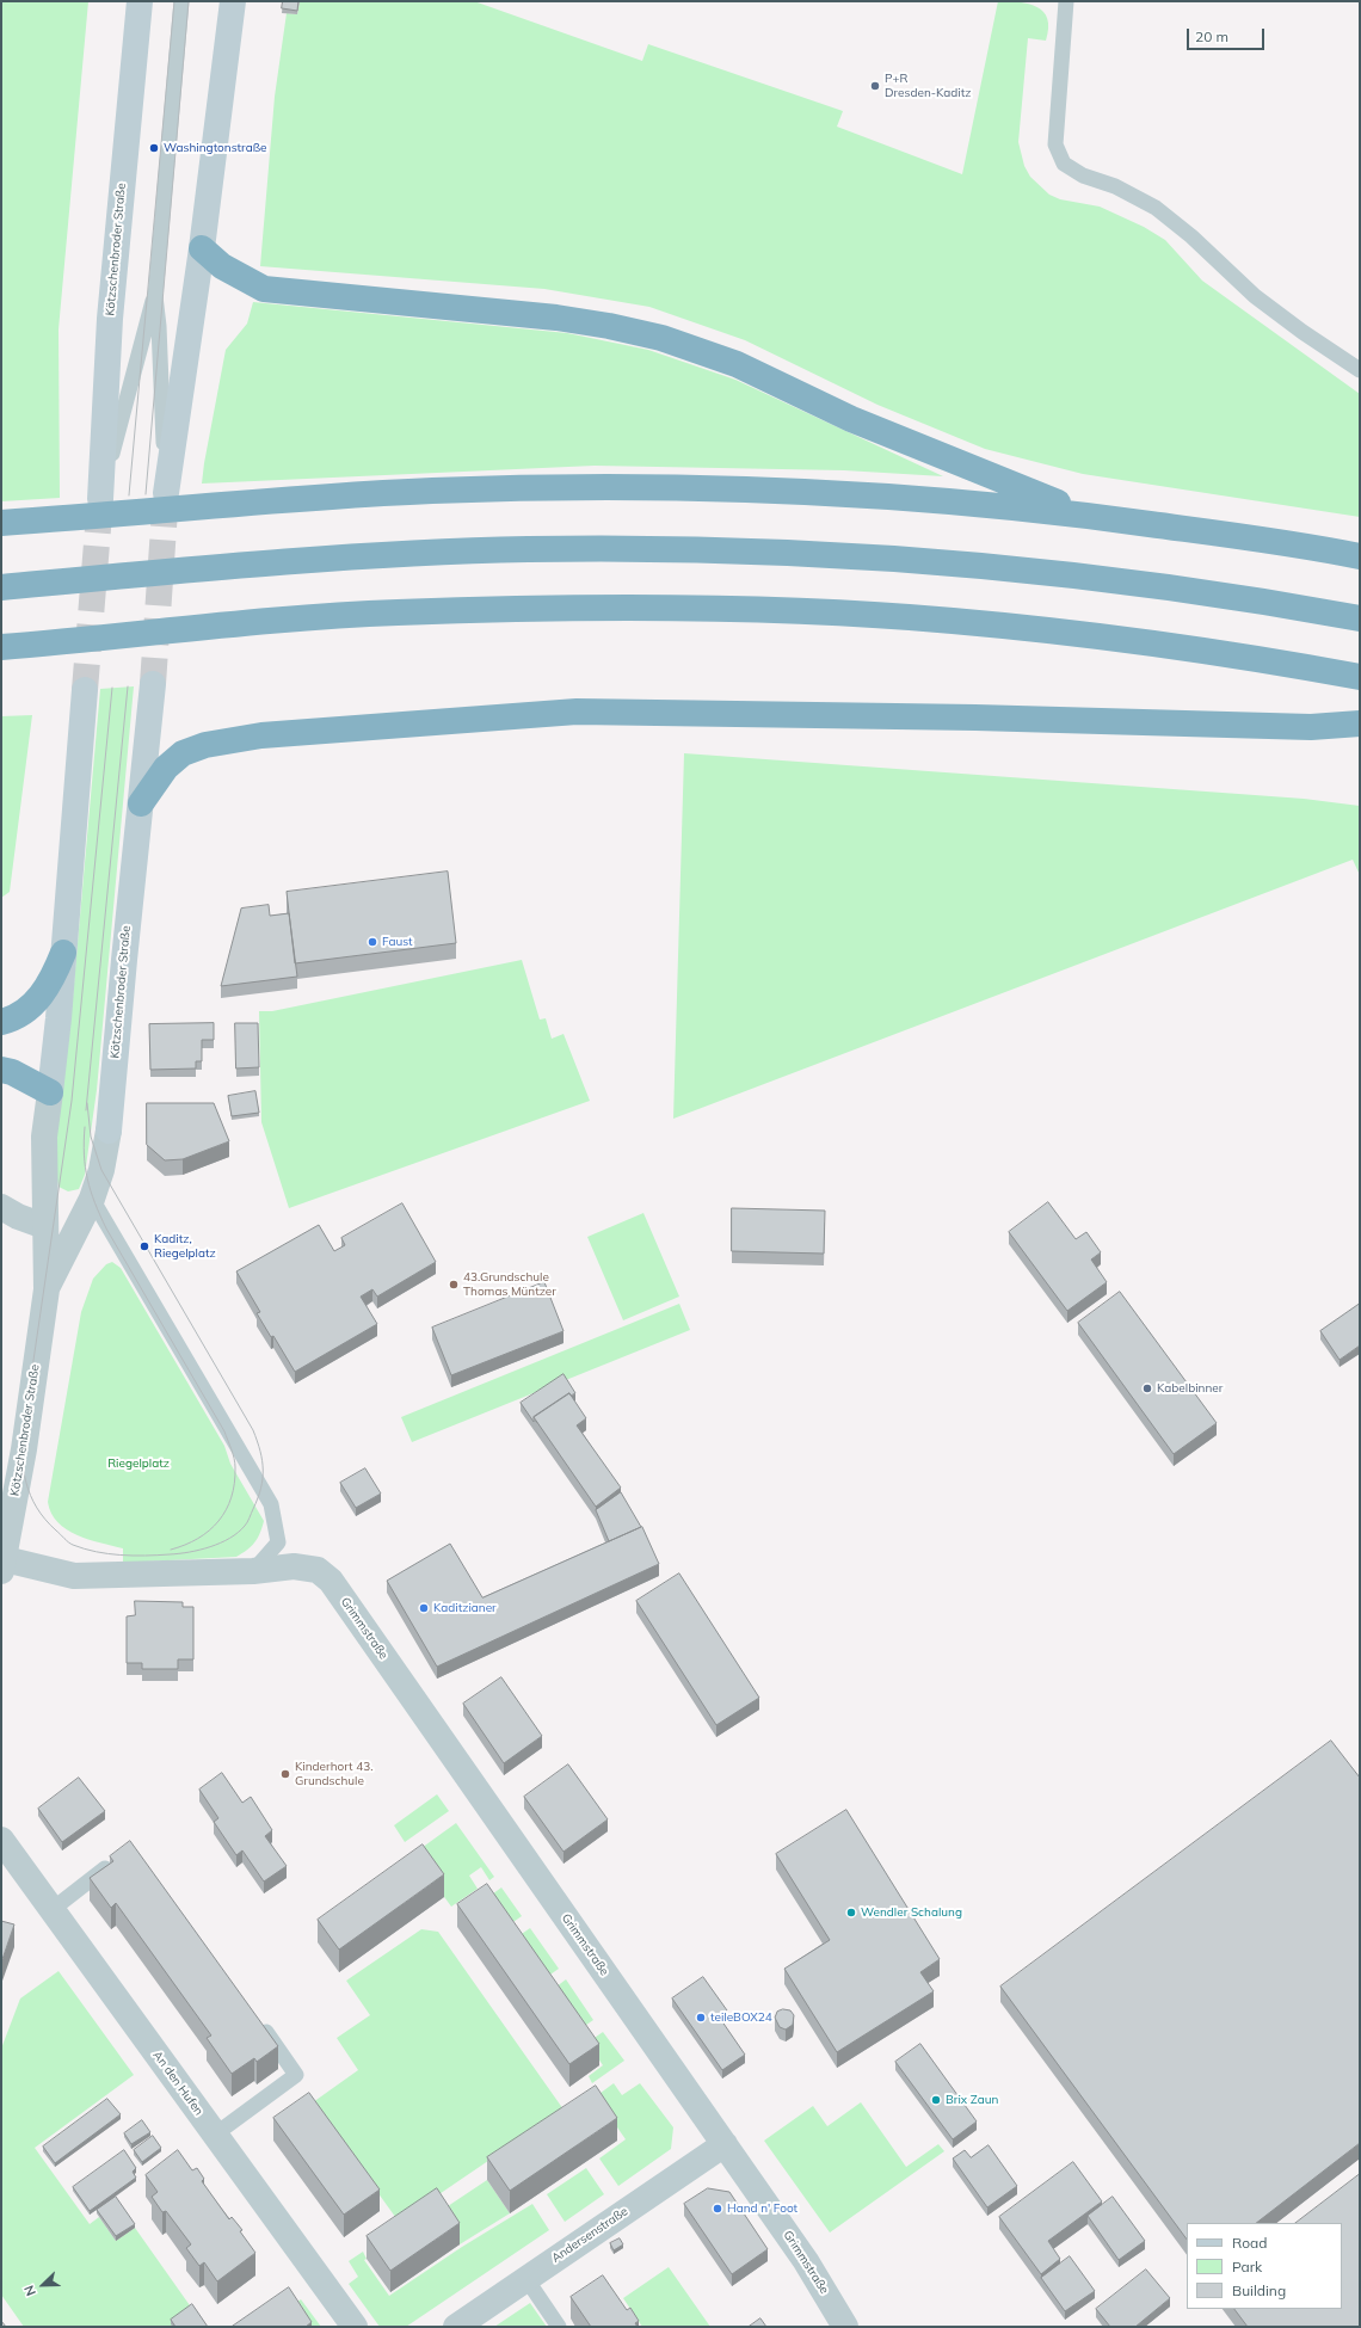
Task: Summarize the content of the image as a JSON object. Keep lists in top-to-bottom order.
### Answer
{
  "streets": {
    "main road": ["Kötzschenbroder Straße"],
    "street": ["Grimmstraße", "An den Hufen", "Andersenstraße"]
  },
  "crossings": [
    ["Grimmstraße", "Andersenstraße"]
  ],
  "parks": ["Riegelplatz"],
  "places": [
    "P+R Dresden-Kaditz",
    "Washingtonstraße",
    "Faust",
    "Kaditz, Riegelplatz",
    "43.Grundschule Thomas Müntzer",
    "Kabelbinner",
    "Kaditzianer",
    "Kinderhort 43. Grundschule",
    "Wendler Schalung",
    "teileBOX24",
    "Brix Zaun",
    "Hand n' Foot"
  ],
  "legend": ["Road", "Park", "Building"],
  "scale_bar": "20 m",
  "north": "bottom left"
}
